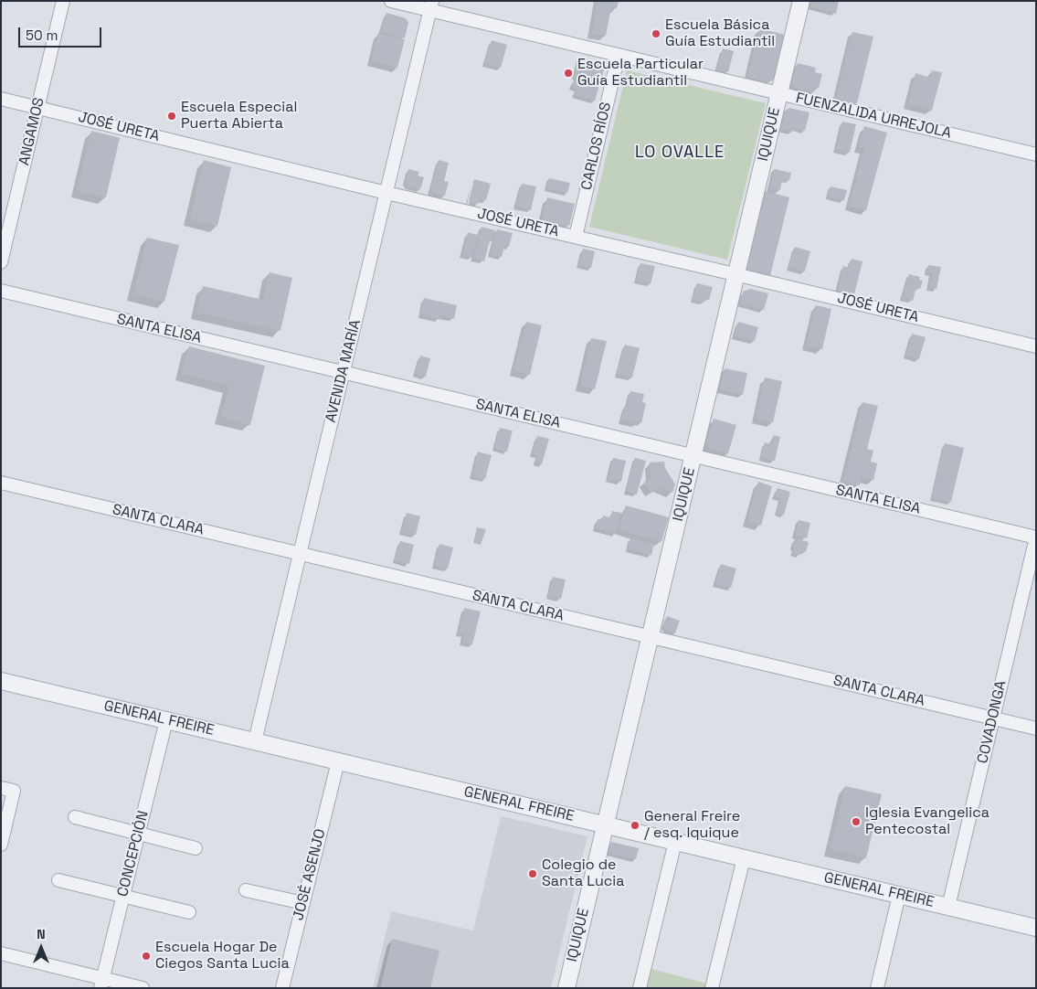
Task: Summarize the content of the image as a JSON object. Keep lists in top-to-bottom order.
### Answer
{
  "streets": {
    "street": [
      "FUENZALIDA URREJOLA",
      "JOSÉ URETA",
      "ANGAMOS",
      "IQUIQUE",
      "CARLOS RÍOS",
      "SANTA ELISA",
      "AVENIDA MARÍA",
      "SANTA CLARA",
      "GENERAL FREIRE",
      "COVADONGA",
      "CONCEPCIÓN",
      "JOSÉ ASENJO"
    ]
  },
  "crossings": [
    ["FUENZALIDA URREJOLA", "IQUIQUE"],
    ["FUENZALIDA URREJOLA", "CARLOS RÍOS"],
    ["FUENZALIDA URREJOLA", "AVENIDA MARÍA"],
    ["JOSÉ URETA", "ANGAMOS"],
    ["JOSÉ URETA", "IQUIQUE"],
    ["JOSÉ URETA", "CARLOS RÍOS"],
    ["JOSÉ URETA", "AVENIDA MARÍA"],
    ["IQUIQUE", "SANTA ELISA"],
    ["IQUIQUE", "SANTA CLARA"],
    ["IQUIQUE", "GENERAL FREIRE"],
    ["SANTA ELISA", "AVENIDA MARÍA"],
    ["SANTA ELISA", "COVADONGA"],
    ["AVENIDA MARÍA", "SANTA CLARA"],
    ["AVENIDA MARÍA", "GENERAL FREIRE"],
    ["SANTA CLARA", "COVADONGA"],
    ["GENERAL FREIRE", "COVADONGA"],
    ["GENERAL FREIRE", "CONCEPCIÓN"],
    ["GENERAL FREIRE", "JOSÉ ASENJO"]
  ],
  "districts": ["LO OVALLE"],
  "places": [
    "Escuela Básica Guía Estudiantil",
    "Escuela Particular Guía Estudiantil",
    "Escuela Especial Puerta Abierta",
    "Iglesia Evangelica Pentecostal",
    "General Freire / esq. Iquique",
    "Colegio de Santa Lucia",
    "Escuela Hogar De Ciegos Santa Lucia"
  ],
  "scale_bar": "50 m",
  "north": "top"
}
